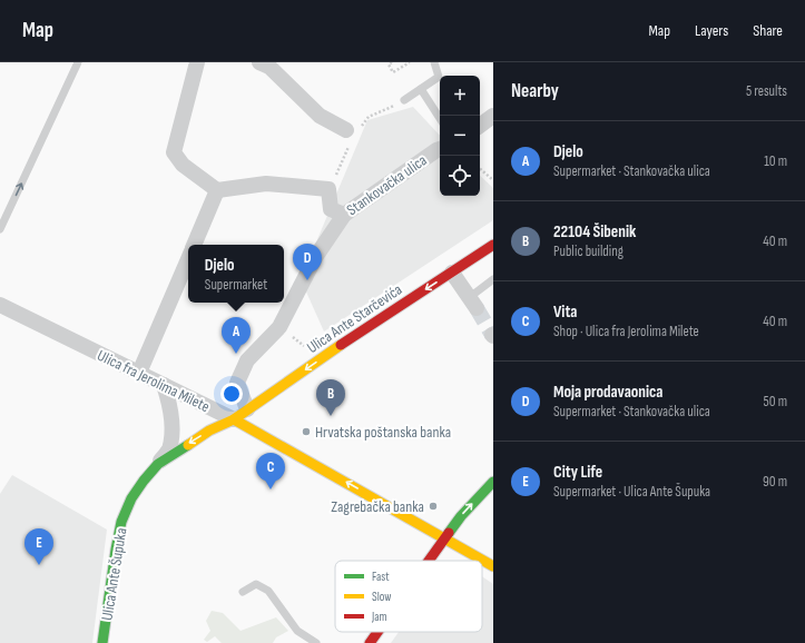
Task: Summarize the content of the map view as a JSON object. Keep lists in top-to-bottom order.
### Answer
{
  "streets": {
    "main road": ["Ulica Ante Starčevića", "Ulica fra Jerolima Milete", "Ulica Ante Šupuka"],
    "street": ["Stankovačka ulica"]
  },
  "crossings": [
    ["Stankovačka ulica", "Ulica Ante Starčevića"],
    ["Ulica Ante Starčevića", "Ulica fra Jerolima Milete"],
    ["Ulica Ante Starčevića", "Ulica Ante Šupuka"],
    ["Ulica fra Jerolima Milete", "Ulica Ante Šupuka"]
  ],
  "one_way": ["Ulica Ante Starčevića", "Ulica fra Jerolima Milete"],
  "places": ["Hrvatska poštanska banka", "Zagrebačka banka"],
  "legend": ["Fast", "Slow", "Jam"],
  "page": {
    "header": "Map",
    "nav": ["Map", "Layers", "Share"],
    "heading": ["Nearby", "5 results"],
    "map_buttons": ["+", "−"],
    "list": [
      {
        "mark": "A",
        "name": "Djelo",
        "note": "Supermarket · Stankovačka ulica",
        "value": "10 m"
      },
      {
        "mark": "B",
        "name": "22104 Šibenik",
        "note": "Public building",
        "value": "40 m"
      },
      {
        "mark": "C",
        "name": "Vita",
        "note": "Shop · Ulica fra Jerolima Milete",
        "value": "40 m"
      },
      {
        "mark": "D",
        "name": "Moja prodavaonica",
        "note": "Supermarket · Stankovačka ulica",
        "value": "50 m"
      },
      {
        "mark": "E",
        "name": "City Life",
        "note": "Supermarket · Ulica Ante Šupuka",
        "value": "90 m"
      }
    ],
    "pins": [
      "D",
      "A",
      "B",
      "C",
      "E"
    ],
    "popup": ["Djelo", "Supermarket"]
  }
}
